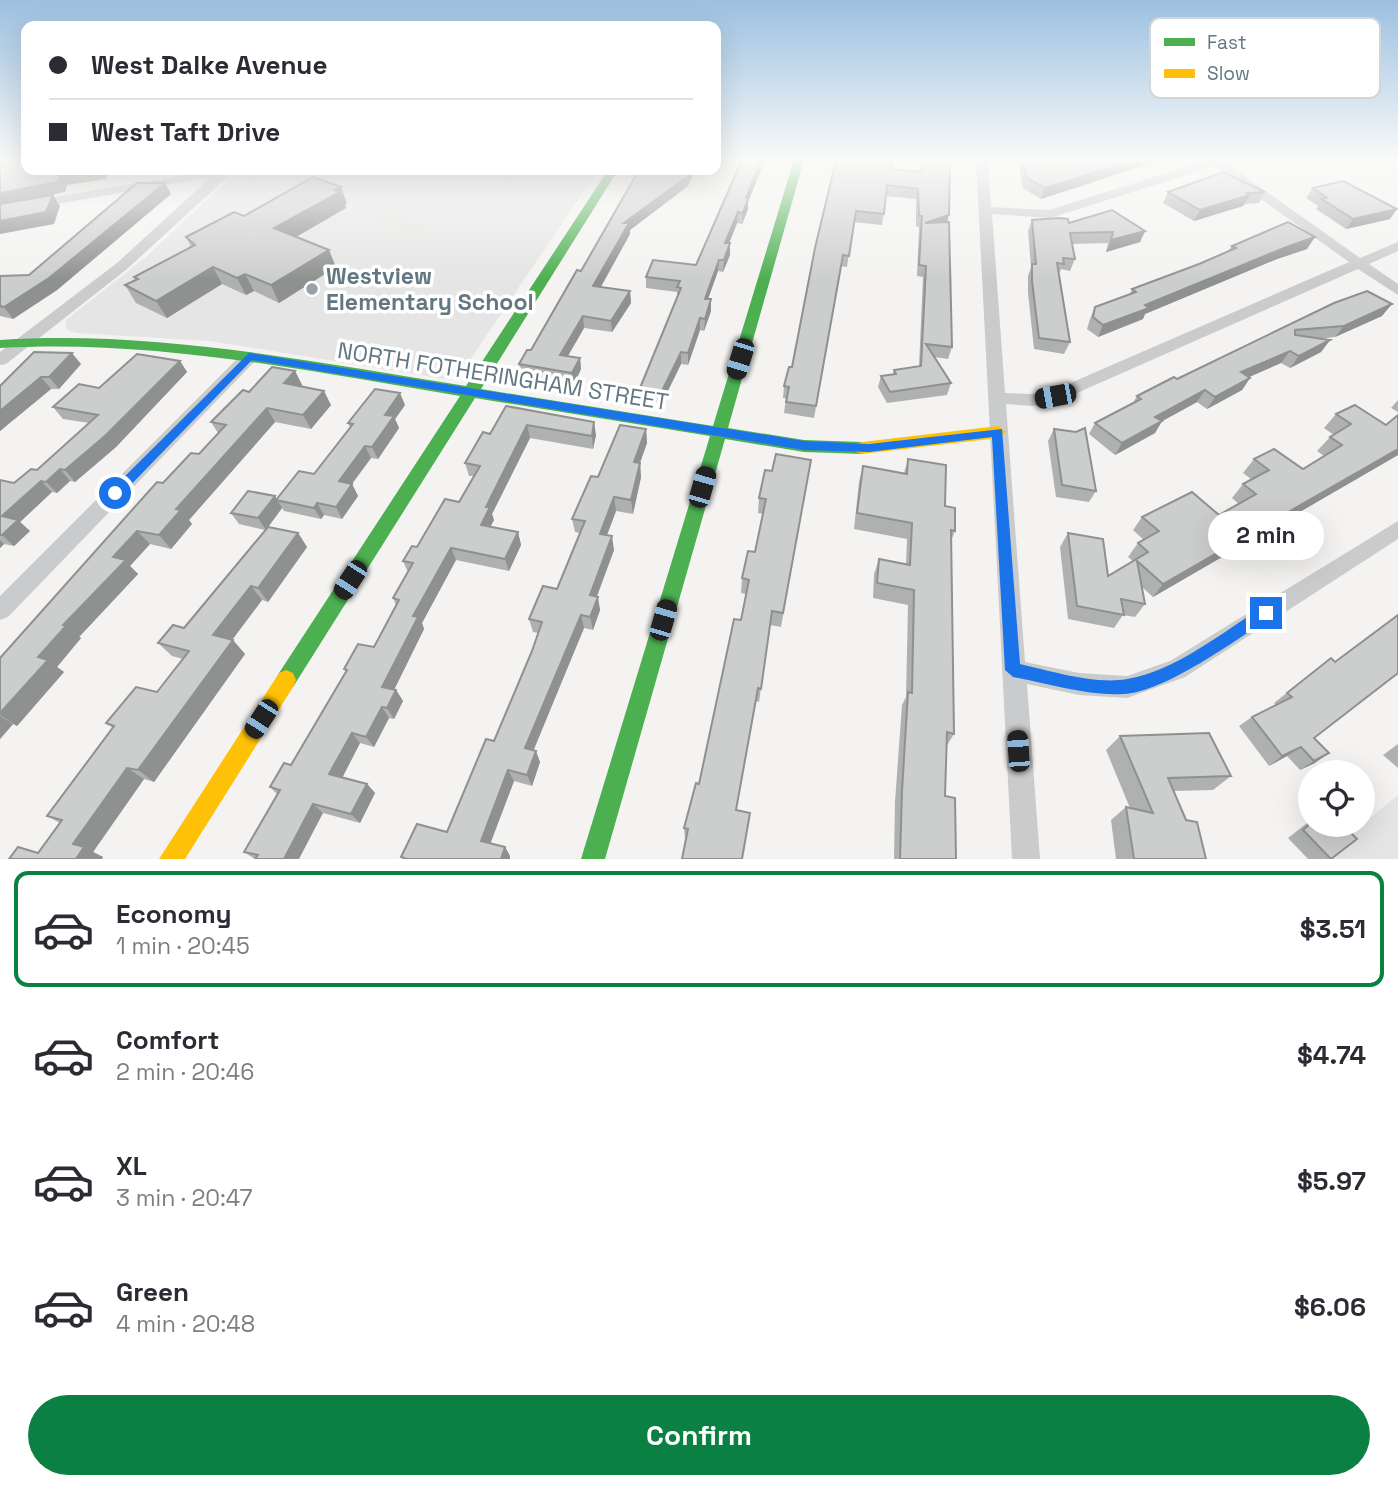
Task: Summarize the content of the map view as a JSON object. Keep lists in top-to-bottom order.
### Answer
{
  "streets": {
    "street": ["NORTH FOTHERINGHAM STREET"]
  },
  "places": ["Westview Elementary School"],
  "legend": ["Fast", "Slow"],
  "page": {
    "banner": ["West Dalke Avenue", "West Taft Drive"],
    "bubble": "2 min",
    "list": [
      {
        "name": "Economy",
        "note": "1 min · 20:45",
        "value": "$3.51"
      },
      {
        "name": "Comfort",
        "note": "2 min · 20:46",
        "value": "$4.74"
      },
      {
        "name": "XL",
        "note": "3 min · 20:47",
        "value": "$5.97"
      },
      {
        "name": "Green",
        "note": "4 min · 20:48",
        "value": "$6.06"
      }
    ],
    "buttons": "Confirm"
  }
}
